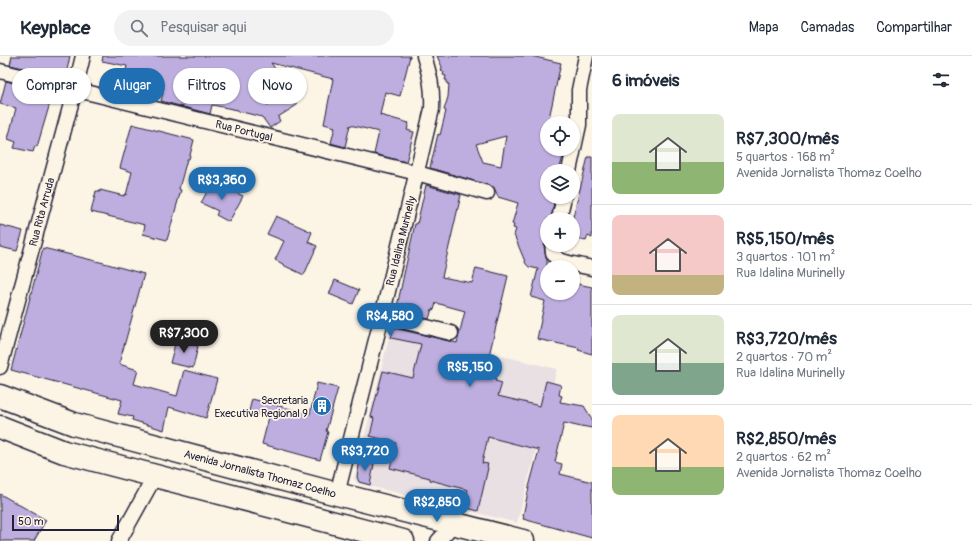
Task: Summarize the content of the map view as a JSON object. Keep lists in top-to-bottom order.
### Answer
{
  "streets": {
    "main road": ["Avenida Jornalista Thomaz Coelho"],
    "street": ["Rua Portugal", "Rua Rita Arruda", "Rua Idalina Murinelly"]
  },
  "crossings": [
    ["Rua Portugal", "Rua Idalina Murinelly"],
    ["Rua Idalina Murinelly", "Avenida Jornalista Thomaz Coelho"]
  ],
  "places": {
    "building": ["Secretaria Executiva Regional 9"]
  },
  "scale_bar": "50 m",
  "page": {
    "header": "Keyplace",
    "search": "Pesquisar aqui",
    "nav": ["Mapa", "Camadas", "Compartilhar"],
    "heading": "6 imóveis",
    "chip": [
      "Comprar",
      "Alugar",
      "Filtros",
      "Novo"
    ],
    "list": [
      {
        "name": "R$7,300/mês",
        "note": "5 quartos · 168 m² · Avenida Jornalista Thomaz Coelho"
      },
      {
        "name": "R$5,150/mês",
        "note": "3 quartos · 101 m² · Rua Idalina Murinelly"
      },
      {
        "name": "R$3,720/mês",
        "note": "2 quartos · 70 m² · Rua Idalina Murinelly"
      },
      {
        "name": "R$2,850/mês",
        "note": "2 quartos · 62 m² · Avenida Jornalista Thomaz Coelho"
      }
    ],
    "map_buttons": ["+", "−"],
    "price": [
      "R$3,360",
      "R$4,580",
      "R$7,300",
      "R$5,150",
      "R$3,720",
      "R$2,850"
    ],
    "scale": "50 m"
  }
}
